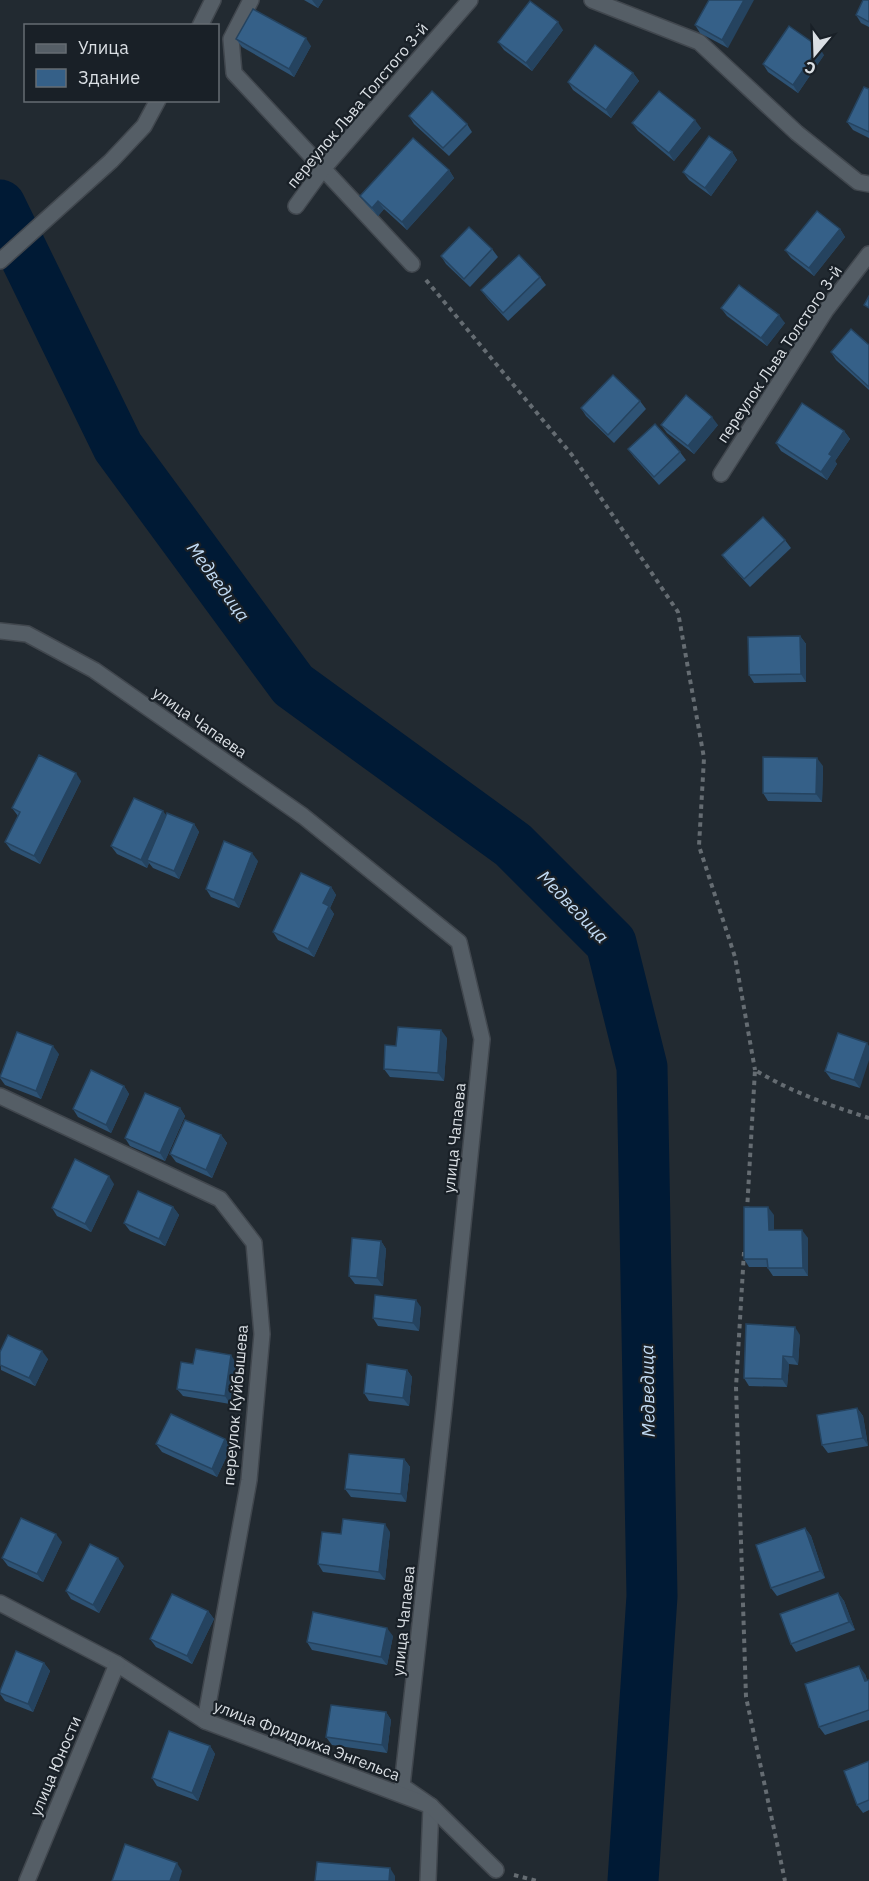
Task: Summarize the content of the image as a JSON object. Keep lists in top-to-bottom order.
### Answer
{
  "streets": {
    "street": [
      "переулок Льва Толстого 3-й",
      "улица Чапаева",
      "переулок Куйбышева",
      "улица Фридриха Энгельса",
      "улица Юности"
    ]
  },
  "crossings": [
    ["улица Чапаева", "улица Фридриха Энгельса"],
    ["переулок Куйбышева", "улица Фридриха Энгельса"],
    ["улица Фридриха Энгельса", "улица Юности"]
  ],
  "water": ["Медведица"],
  "legend": ["Улица", "Здание"],
  "north": "bottom"
}
